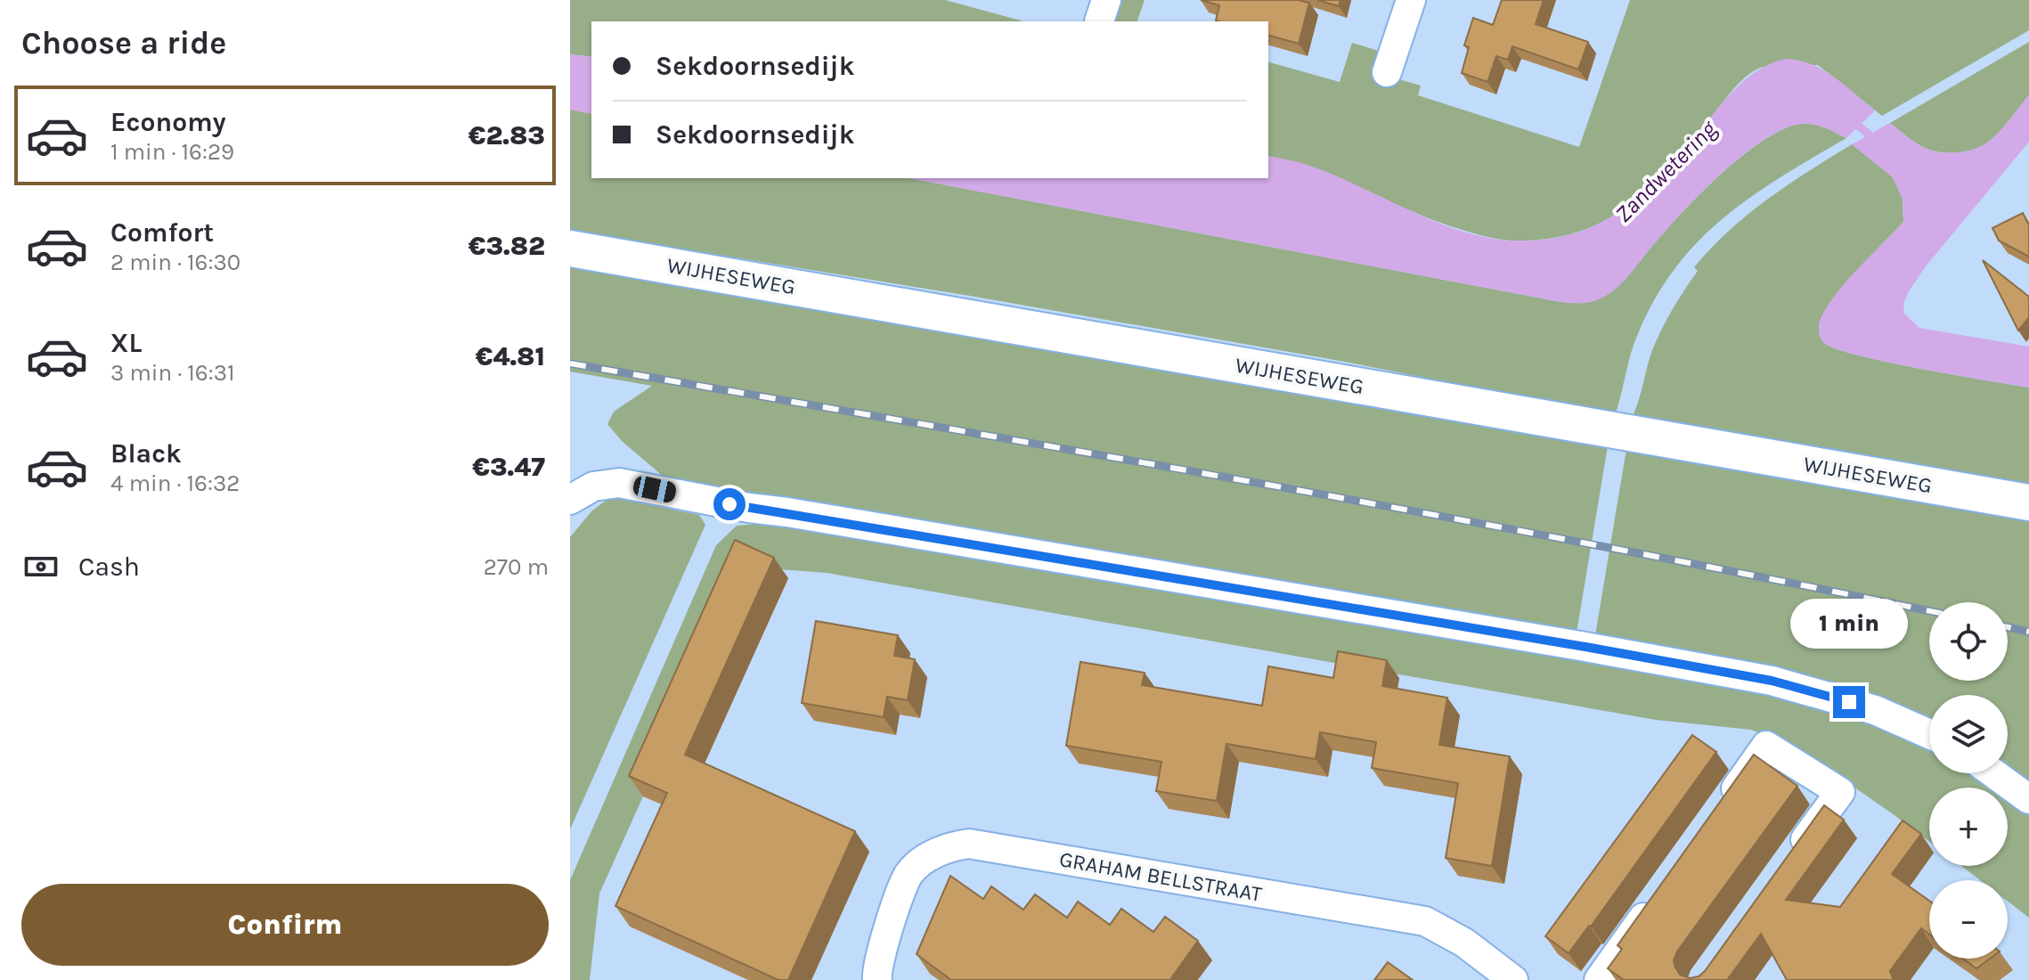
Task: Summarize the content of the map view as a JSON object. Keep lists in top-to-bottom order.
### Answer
{
  "streets": {
    "main road": ["WIJHESEWEG"],
    "street": ["GRAHAM BELLSTRAAT"]
  },
  "water": ["Zandwetering"],
  "page": {
    "heading": "Choose a ride",
    "banner": ["Sekdoornsedijk", "Sekdoornsedijk"],
    "list": [
      {
        "name": "Economy",
        "note": "1 min · 16:29",
        "value": "€2.83"
      },
      {
        "name": "Comfort",
        "note": "2 min · 16:30",
        "value": "€3.82"
      },
      {
        "name": "XL",
        "note": "3 min · 16:31",
        "value": "€4.81"
      },
      {
        "name": "Black",
        "note": "4 min · 16:32",
        "value": "€3.47"
      }
    ],
    "pay": ["Cash", "270 m"],
    "bubble": "1 min",
    "map_buttons": ["+", "−"],
    "buttons": "Confirm"
  }
}
